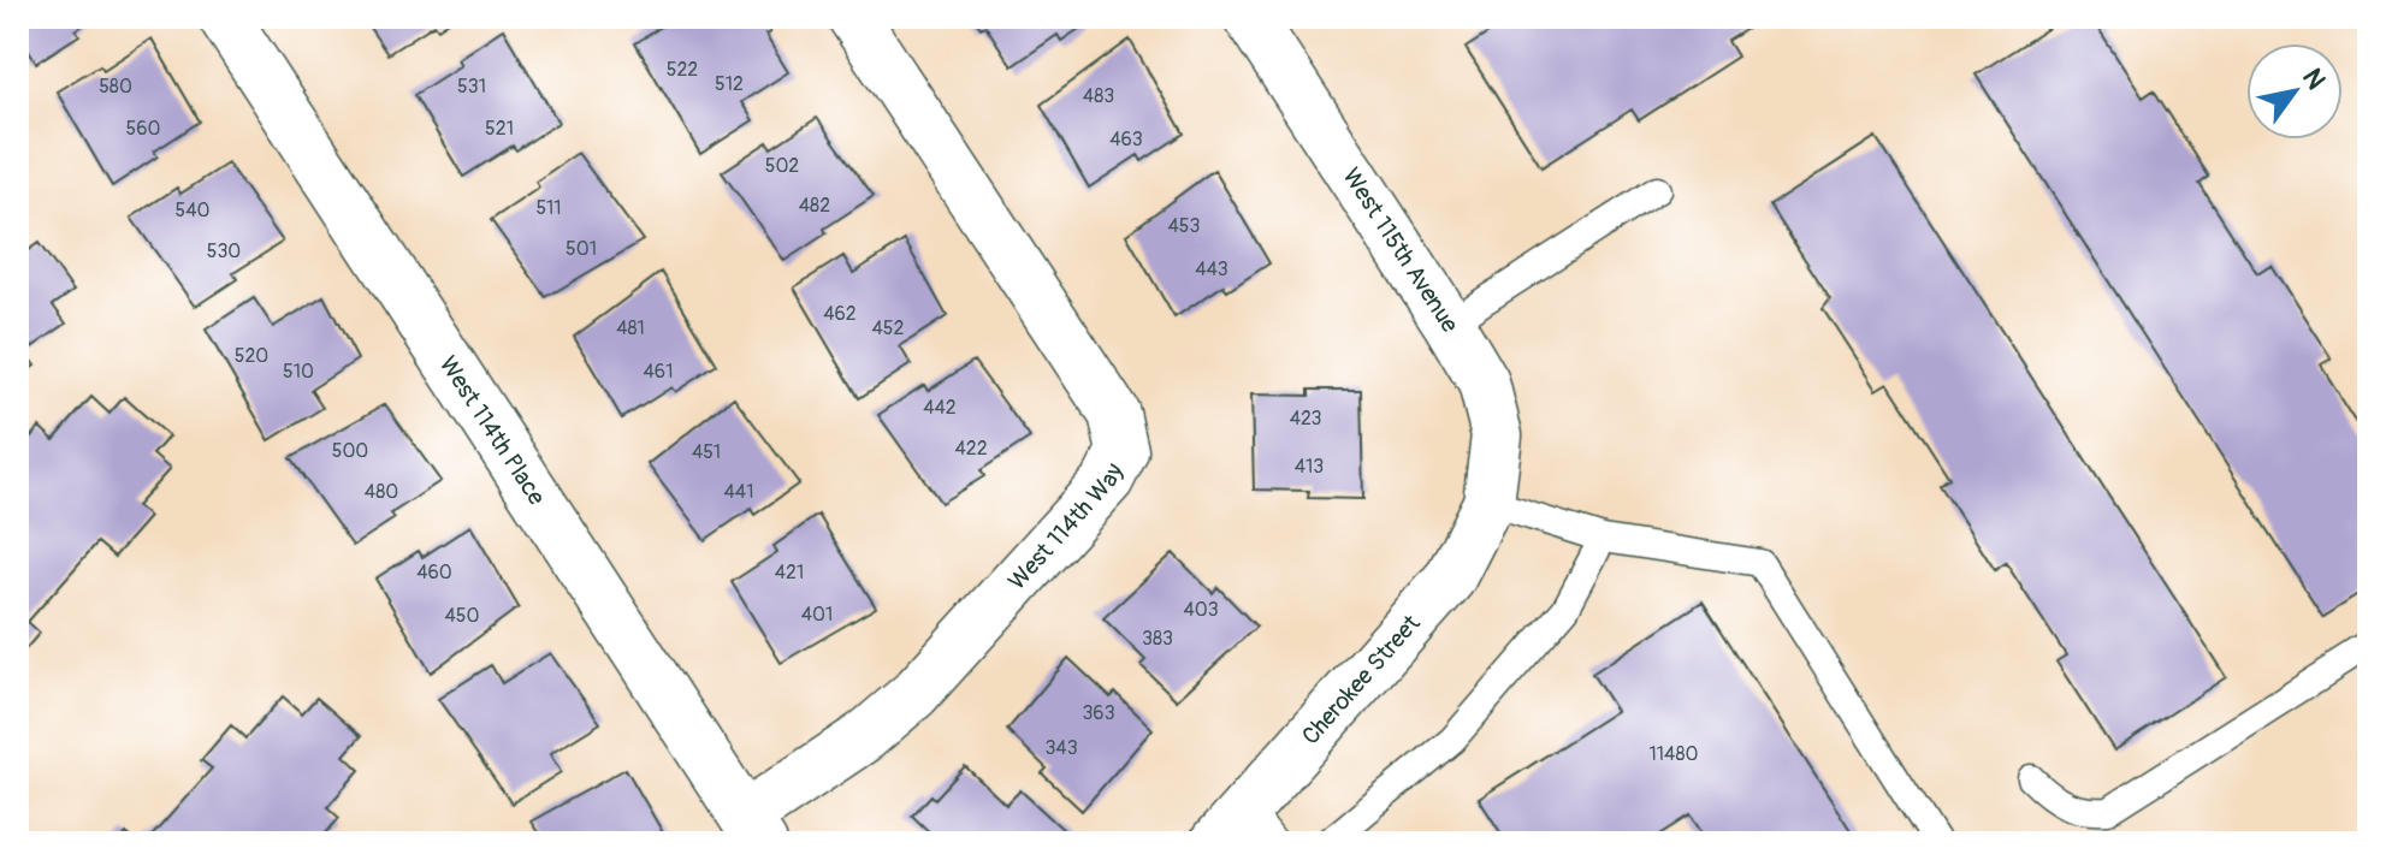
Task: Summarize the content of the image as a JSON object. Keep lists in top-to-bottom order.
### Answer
{
  "streets": {
    "street": [
      "West 115th Avenue",
      "West 114th Place",
      "West 114th Way",
      "Cherokee Street"
    ]
  },
  "crossings": [
    ["West 115th Avenue", "Cherokee Street"],
    ["West 114th Place", "West 114th Way"]
  ],
  "house_numbers": [
    "522",
    "512",
    "580",
    "531",
    "483",
    "560",
    "521",
    "463",
    "502",
    "482",
    "511",
    "540",
    "453",
    "501",
    "530",
    "443",
    "462",
    "481",
    "452",
    "520",
    "510",
    "461",
    "442",
    "423",
    "422",
    "500",
    "451",
    "413",
    "480",
    "441",
    "460",
    "421",
    "403",
    "401",
    "450",
    "383",
    "363",
    "343",
    "11480"
  ],
  "north": "top right"
}
